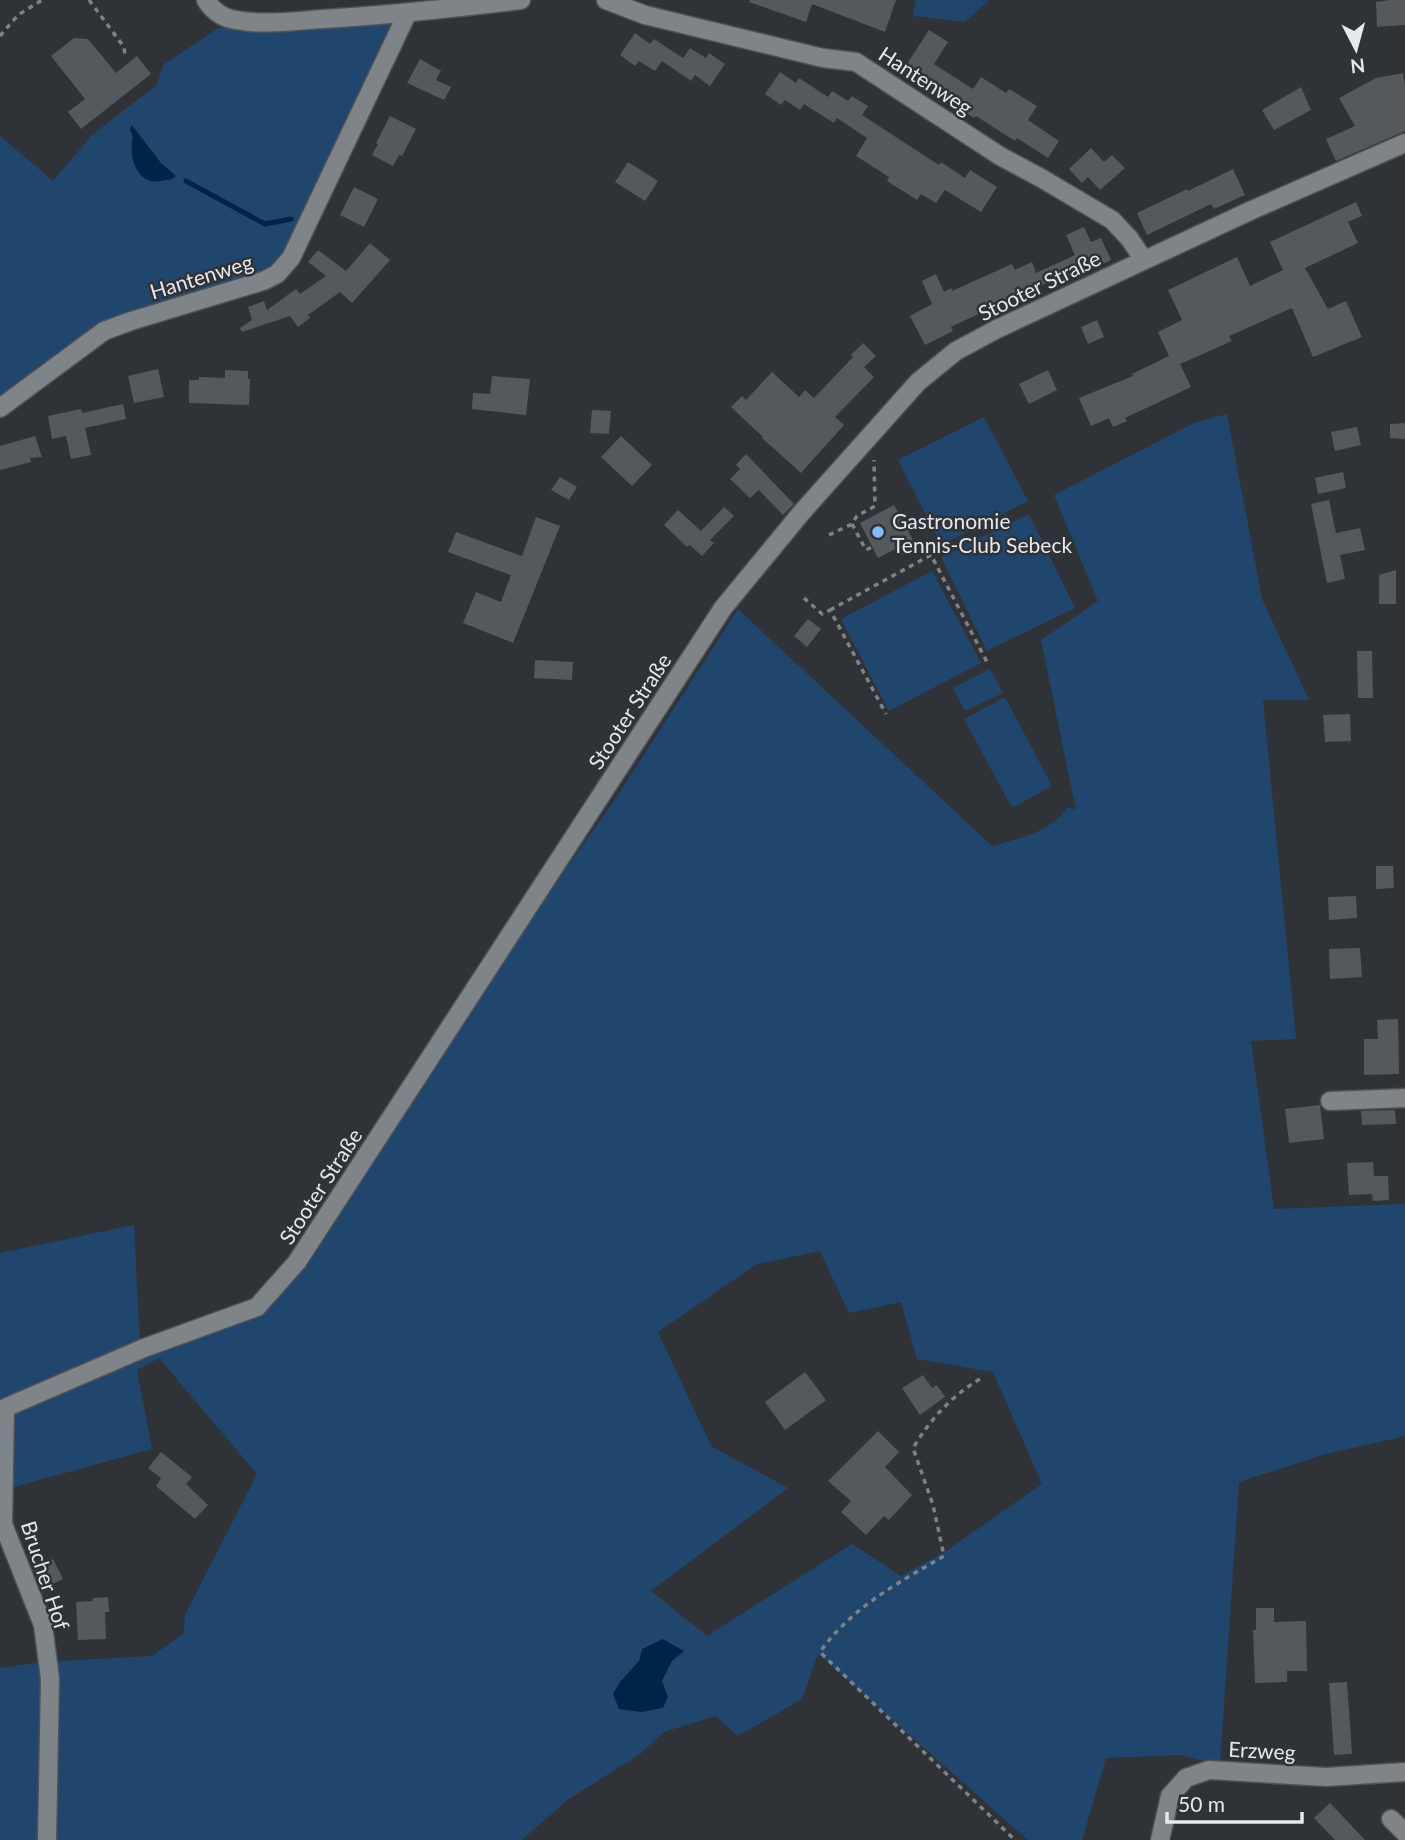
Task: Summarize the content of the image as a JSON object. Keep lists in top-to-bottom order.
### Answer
{
  "streets": {
    "street": [
      "Hantenweg",
      "Stooter Straße",
      "Brucher Hof",
      "Erzweg"
    ]
  },
  "crossings": [
    ["Hantenweg", "Stooter Straße"],
    ["Stooter Straße", "Brucher Hof"]
  ],
  "places": ["Gastronomie Tennis-Club Sebeck"],
  "scale_bar": "50 m",
  "north": "bottom"
}
